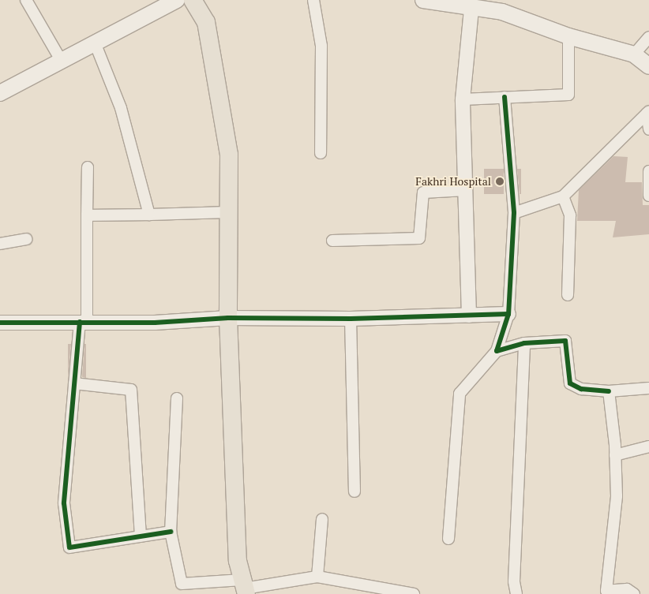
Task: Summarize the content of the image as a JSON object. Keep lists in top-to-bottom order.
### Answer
{
  "places": ["Fakhri Hospital"]
}
